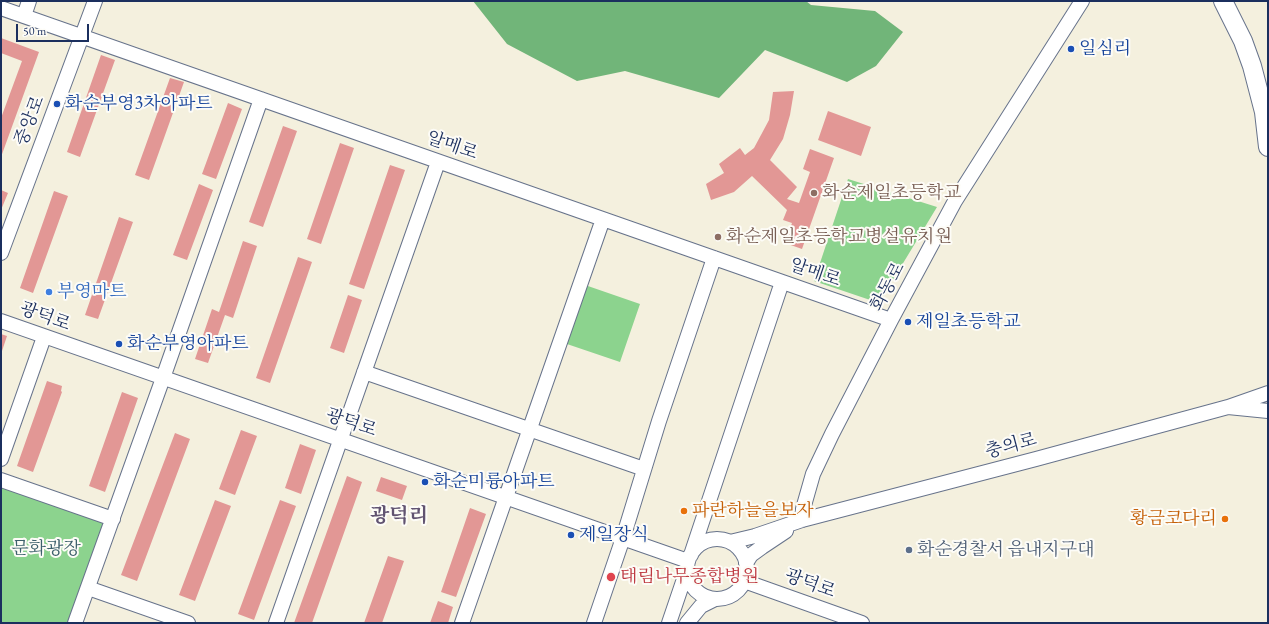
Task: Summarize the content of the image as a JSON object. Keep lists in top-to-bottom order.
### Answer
{
  "streets": {
    "street": [
      "중앙로",
      "알메로",
      "화동로",
      "광덕로",
      "충의로"
    ]
  },
  "crossings": [
    ["중앙로", "알메로"],
    ["알메로", "화동로"],
    ["화동로", "충의로"],
    ["광덕로", "충의로"]
  ],
  "districts": ["광덕리"],
  "parks": ["문화광장"],
  "places": [
    "일심리",
    "화순부영3차아파트",
    "화순제일초등학교",
    "화순제일초등학교병설유치원",
    "부영마트",
    "제일초등학교",
    "화순부영아파트",
    "화순미륭아파트",
    "파란하늘을보자",
    "황금코다리",
    "제일장식",
    "화순경찰서 읍내지구대",
    "태림나무종합병원"
  ],
  "scale_bar": "50 m"
}
